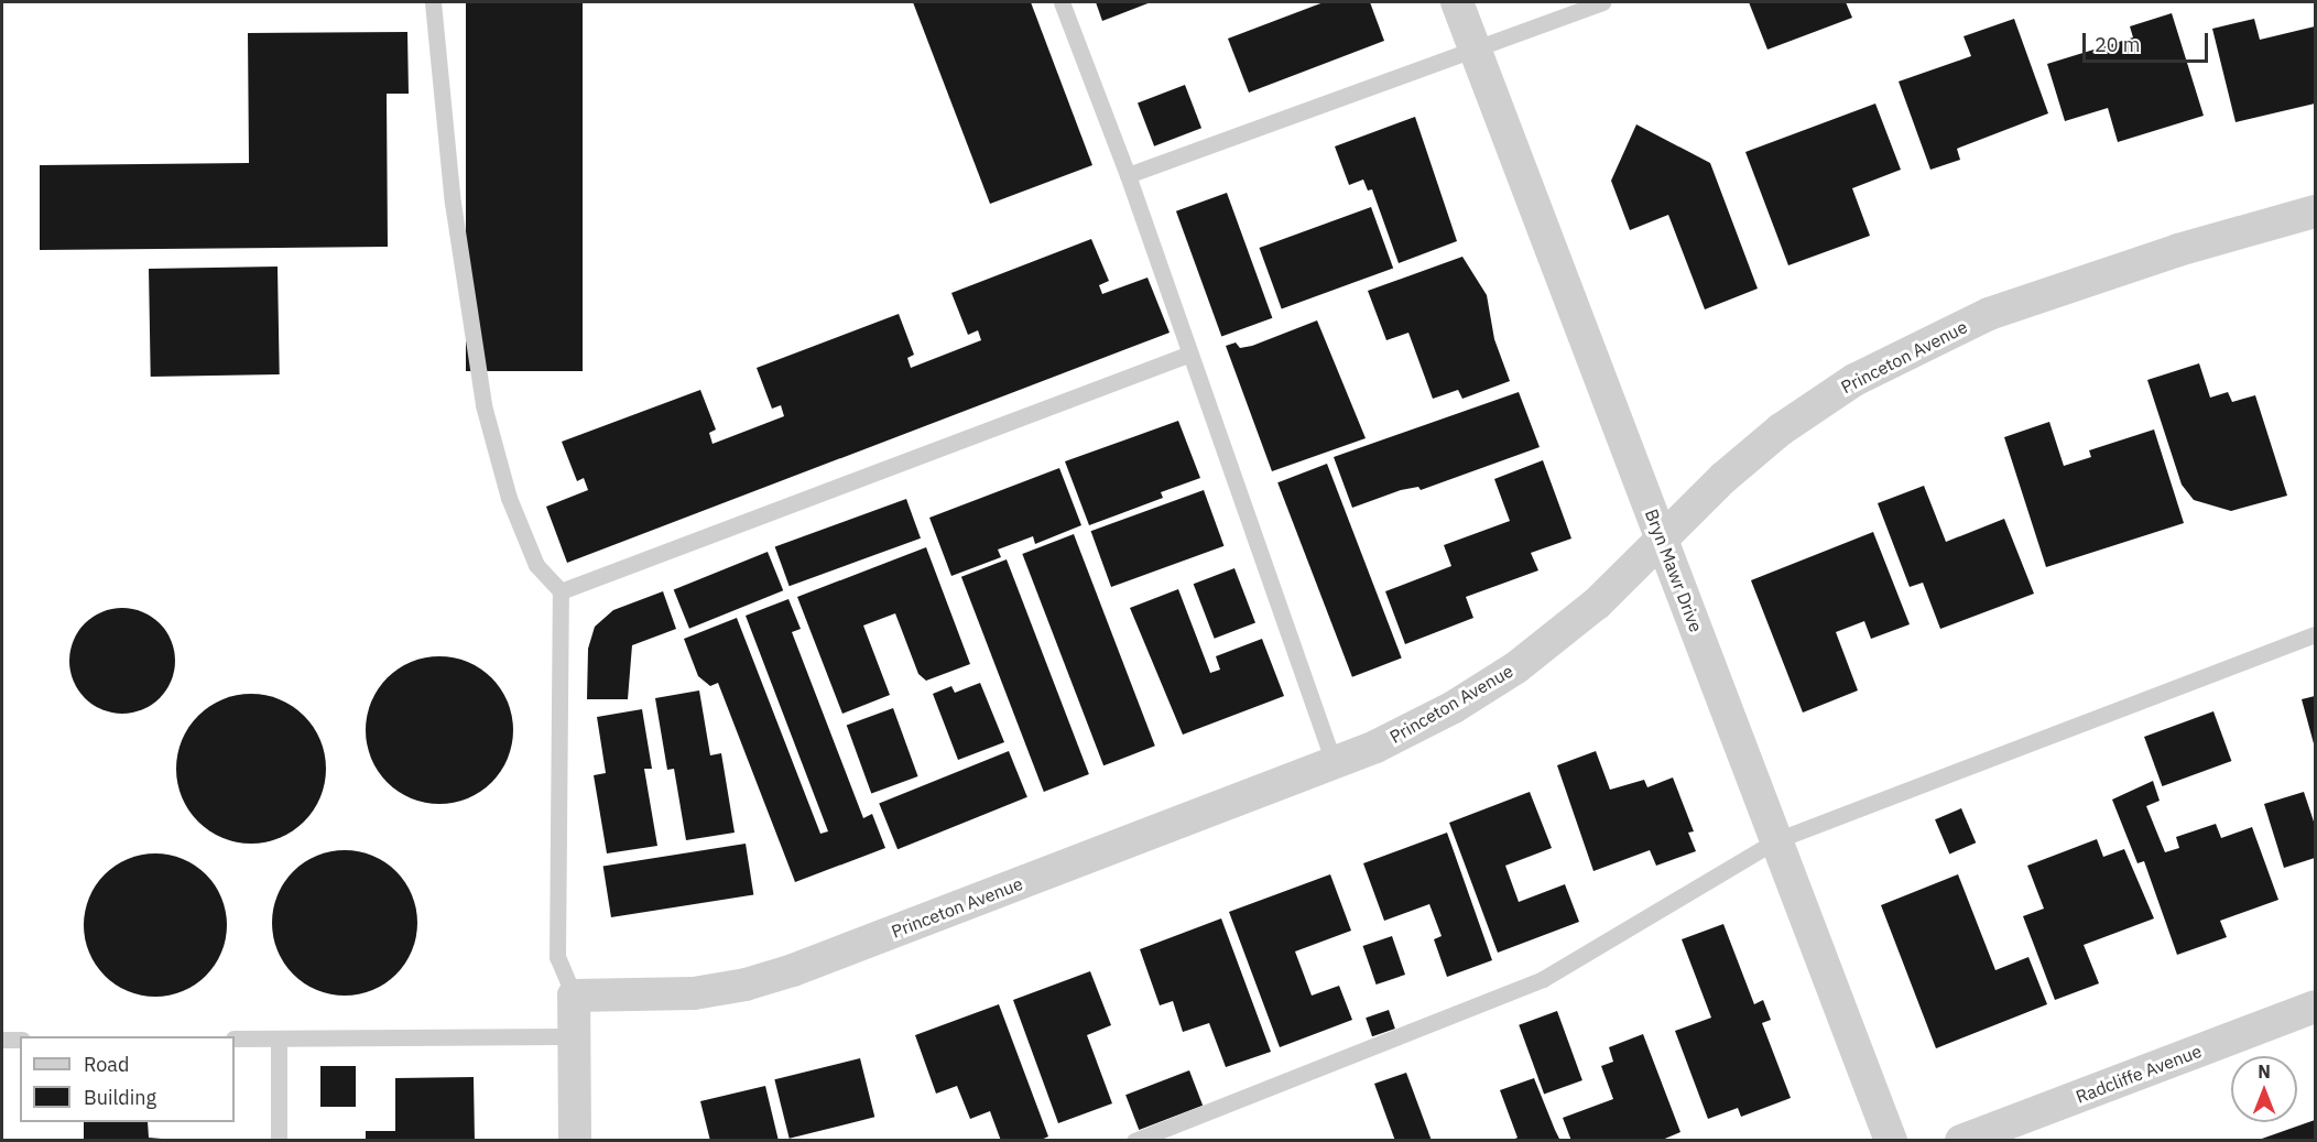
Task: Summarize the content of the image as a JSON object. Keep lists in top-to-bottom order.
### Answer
{
  "streets": {
    "street": ["Princeton Avenue", "Bryn Mawr Drive", "Radcliffe Avenue"]
  },
  "crossings": [
    ["Princeton Avenue", "Bryn Mawr Drive"]
  ],
  "legend": ["Road", "Building"],
  "scale_bar": "20 m",
  "north": "top"
}
